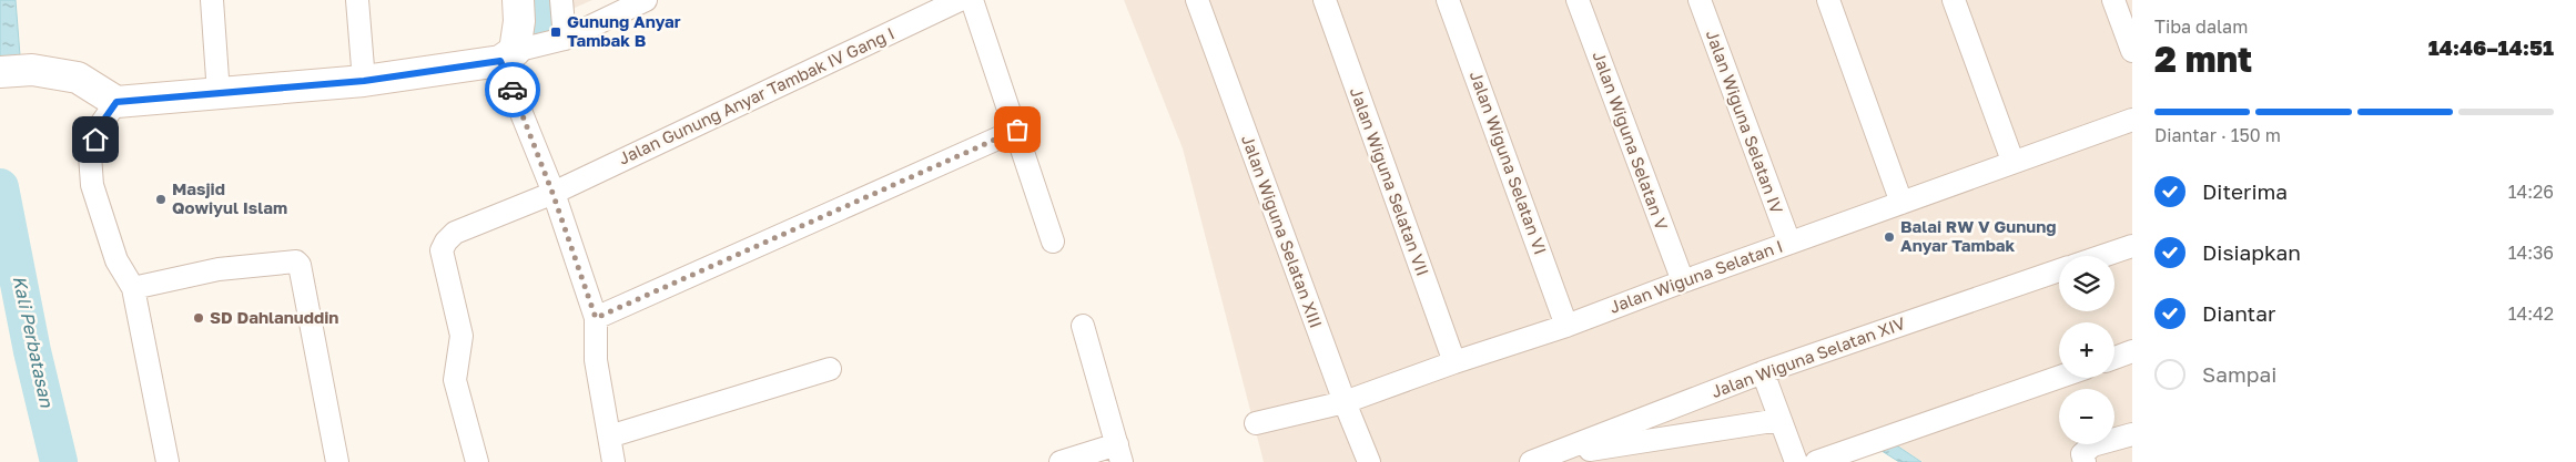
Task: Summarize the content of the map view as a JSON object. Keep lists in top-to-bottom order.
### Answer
{
  "streets": {
    "street": [
      "Jalan Gunung Anyar Tambak IV Gang I",
      "Jalan Wiguna Selatan IV",
      "Jalan Wiguna Selatan V",
      "Jalan Wiguna Selatan VI",
      "Jalan Wiguna Selatan VII",
      "Jalan Wiguna Selatan XIII",
      "Jalan Wiguna Selatan I",
      "Jalan Wiguna Selatan XIV"
    ]
  },
  "crossings": [
    ["Jalan Wiguna Selatan IV", "Jalan Wiguna Selatan I"],
    ["Jalan Wiguna Selatan V", "Jalan Wiguna Selatan I"],
    ["Jalan Wiguna Selatan VI", "Jalan Wiguna Selatan I"],
    ["Jalan Wiguna Selatan VII", "Jalan Wiguna Selatan I"],
    ["Jalan Wiguna Selatan XIII", "Jalan Wiguna Selatan I"]
  ],
  "water": ["Kali Perbatasan"],
  "places": {
    "transit": ["Gunung Anyar Tambak B"],
    "other": ["Masjid Qowiyul Islam", "Balai RW V Gunung Anyar Tambak", "SD Dahlanuddin"]
  },
  "page": {
    "heading": ["2 mnt", "Tiba dalam", "14:46–14:51"],
    "bar": "Diantar · 150 m",
    "list": [
      ["Diterima", "14:26"],
      ["Disiapkan", "14:36"],
      ["Diantar", "14:42"],
      "Sampai"
    ],
    "map_buttons": ["+", "−"]
  }
}
